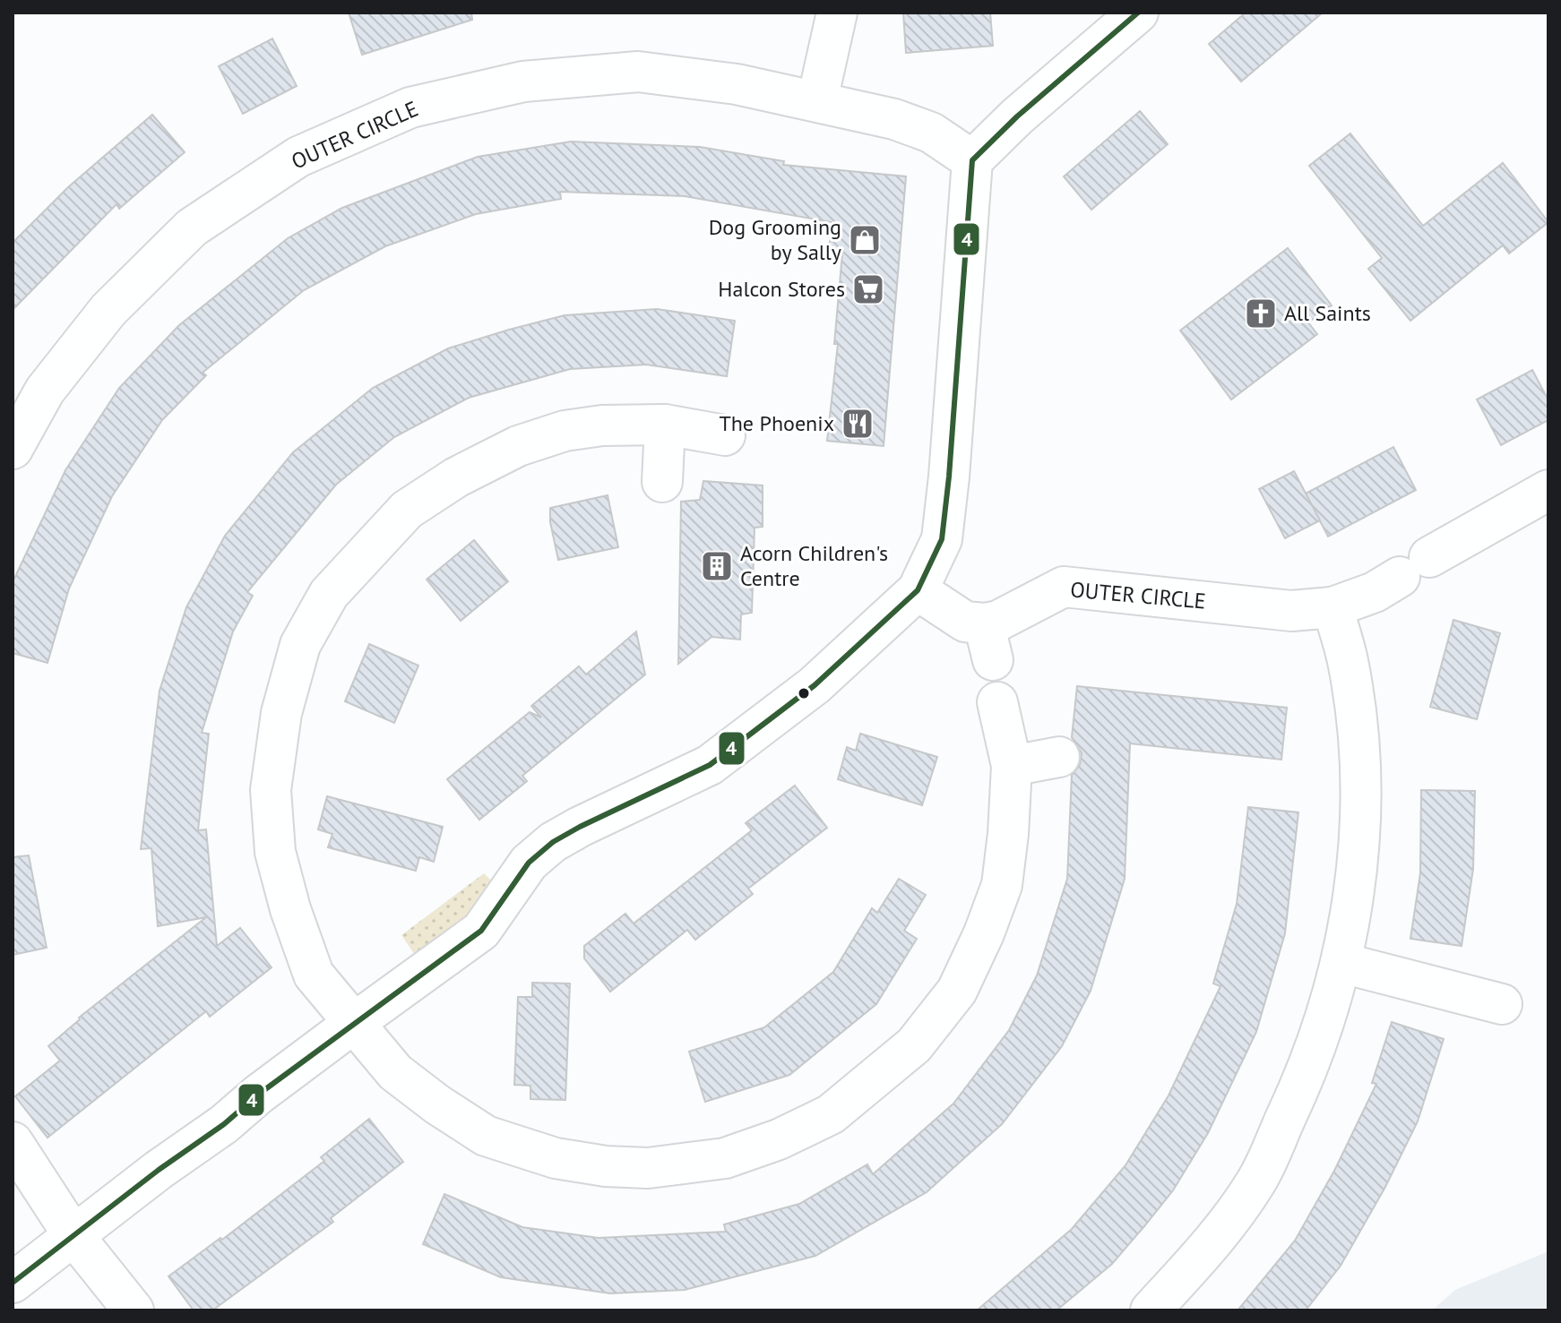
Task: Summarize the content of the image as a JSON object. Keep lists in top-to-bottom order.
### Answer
{
  "streets": {
    "street": ["OUTER CIRCLE"]
  },
  "places": {
    "shop": ["Dog Grooming by Sally"],
    "supermarket": ["Halcon Stores"],
    "church": ["All Saints"],
    "restaurant": ["The Phoenix"],
    "building": ["Acorn Children's Centre"]
  },
  "lines": ["transit line 4"]
}
